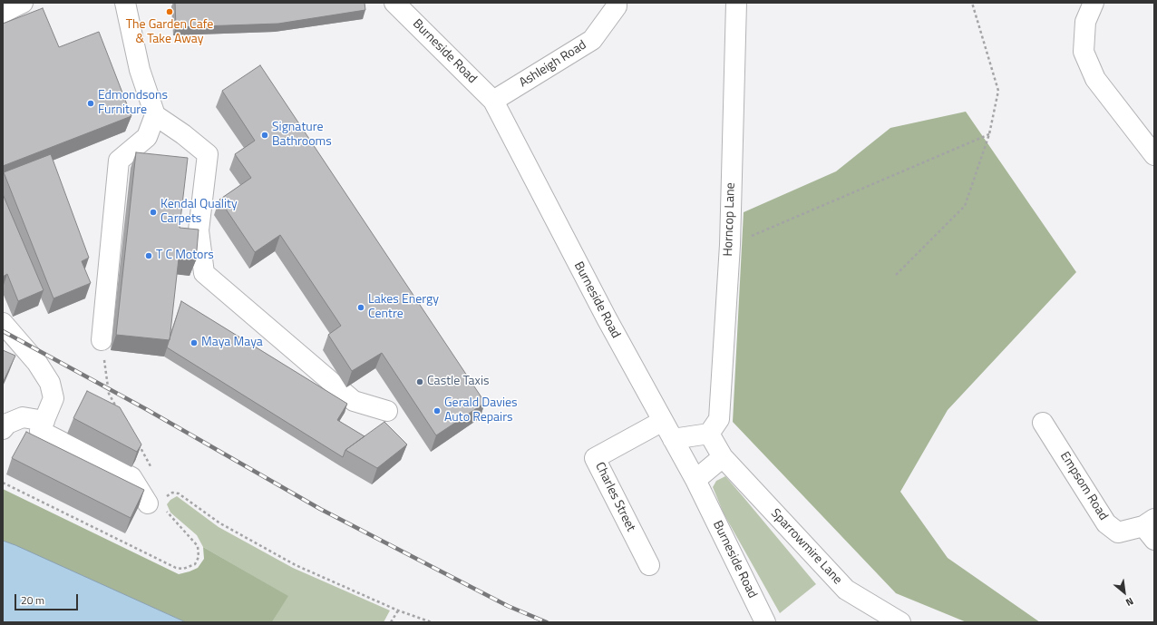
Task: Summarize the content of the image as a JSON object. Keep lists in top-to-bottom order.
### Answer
{
  "streets": {
    "street": [
      "Burneside Road",
      "Ashleigh Road",
      "Horncop Lane",
      "Empsom Road",
      "Charles Street",
      "Sparrowmire Lane"
    ]
  },
  "crossings": [
    ["Burneside Road", "Ashleigh Road"],
    ["Burneside Road", "Charles Street"],
    ["Horncop Lane", "Sparrowmire Lane"]
  ],
  "places": [
    "The Garden Cafe & Take Away",
    "Edmondsons Furniture",
    "Signature Bathrooms",
    "Kendal Quality Carpets",
    "T C Motors",
    "Lakes Energy Centre",
    "Maya Maya",
    "Castle Taxis",
    "Gerald Davies Auto Repairs"
  ],
  "scale_bar": "20 m",
  "north": "bottom right"
}
